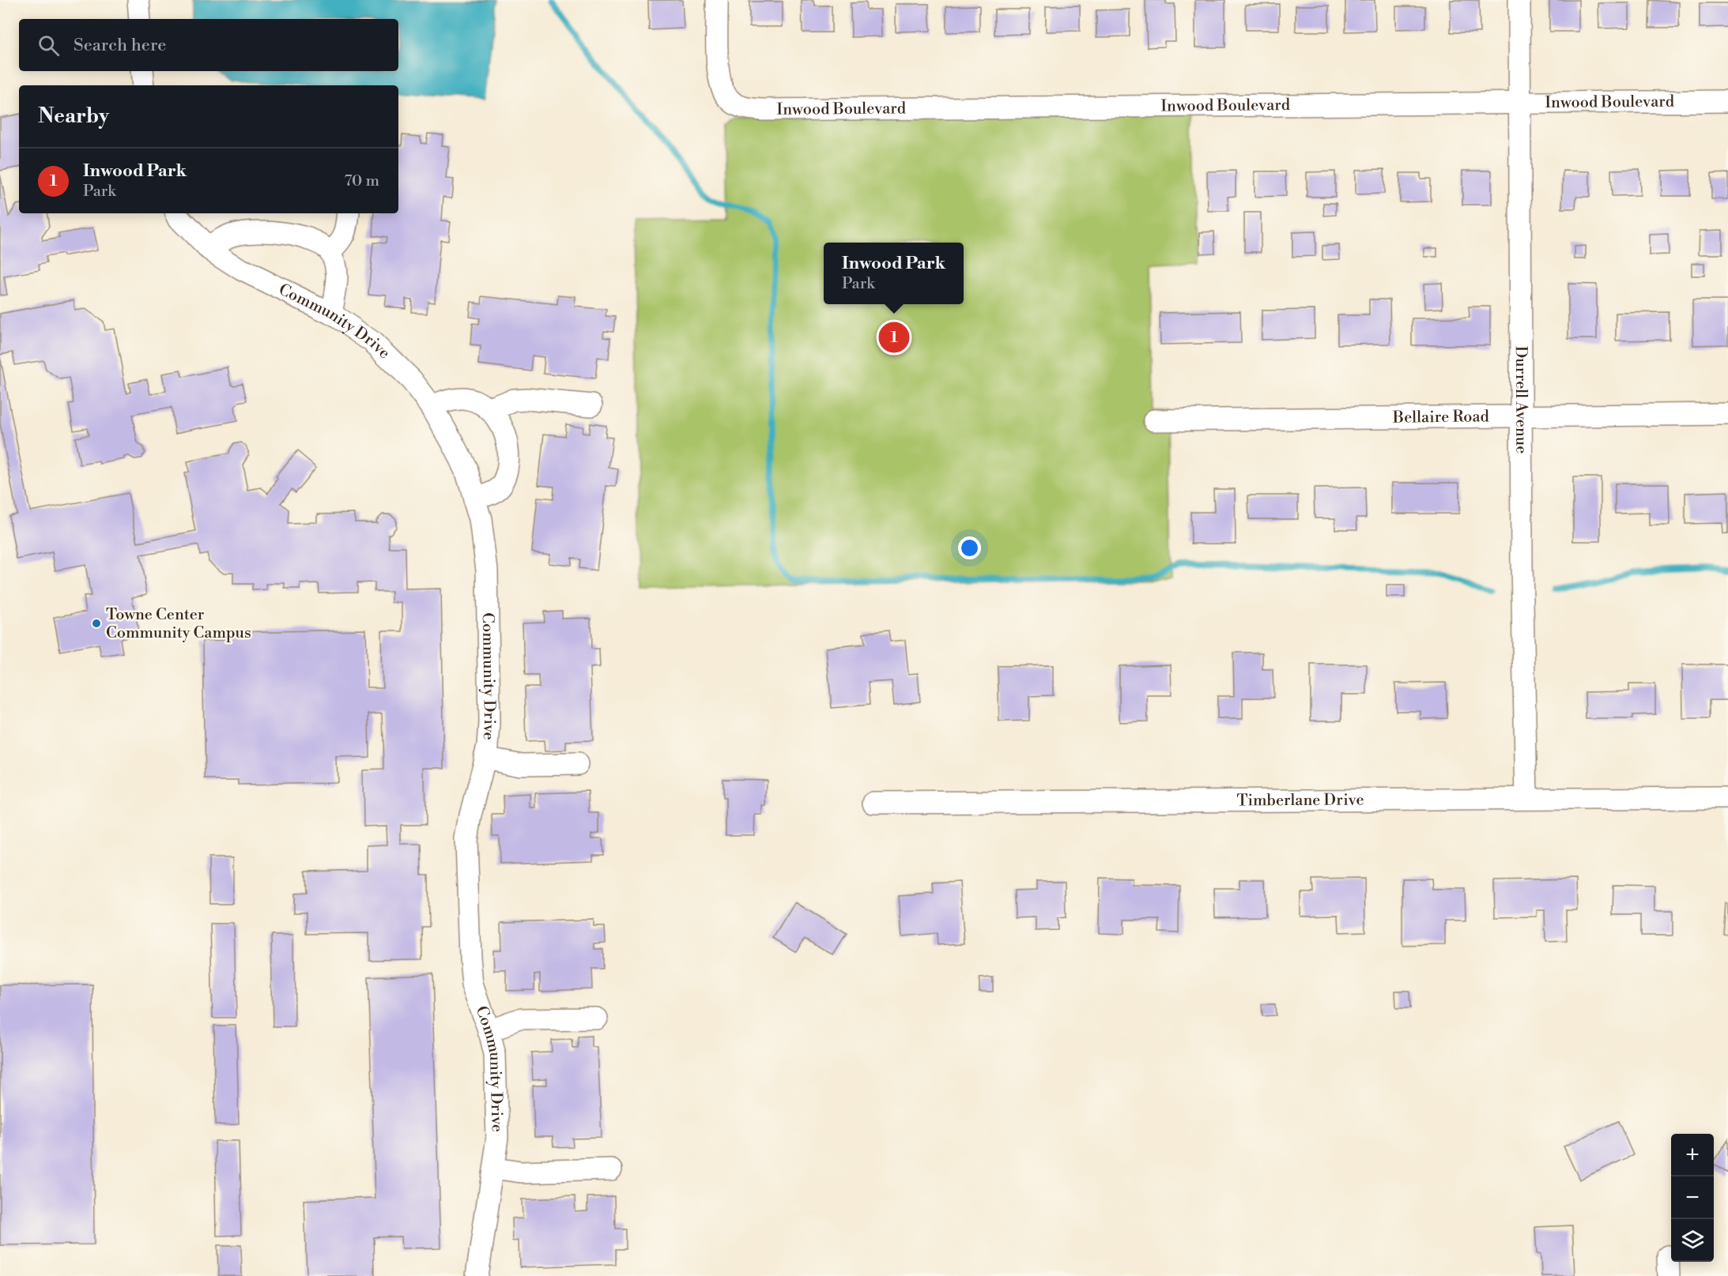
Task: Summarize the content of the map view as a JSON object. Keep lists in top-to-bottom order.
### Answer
{
  "streets": {
    "street": [
      "Inwood Boulevard",
      "Community Drive",
      "Durrell Avenue",
      "Bellaire Road",
      "Timberlane Drive"
    ]
  },
  "crossings": [
    ["Inwood Boulevard", "Durrell Avenue"],
    ["Durrell Avenue", "Bellaire Road"],
    ["Durrell Avenue", "Timberlane Drive"]
  ],
  "places": ["Towne Center Community Campus"],
  "page": {
    "search": "Search here",
    "heading": "Nearby",
    "list": [
      {
        "mark": "1",
        "name": "Inwood Park",
        "note": "Park",
        "value": "70 m"
      }
    ],
    "popup": ["Inwood Park", "Park"],
    "pins": "1",
    "map_buttons": ["+", "−"]
  }
}
